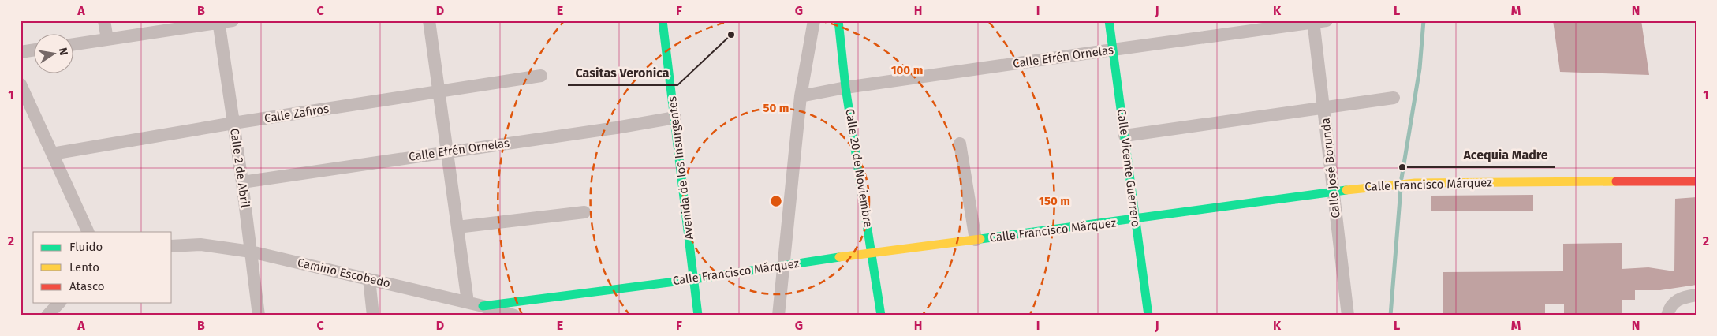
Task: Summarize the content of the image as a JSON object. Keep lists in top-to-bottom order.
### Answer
{
  "streets": {
    "street": [
      "Calle Efrén Ornelas",
      "Calle Zafiros",
      "Calle 2 de Abril",
      "Avenida de los Insurgentes",
      "Calle 20 de Noviembre",
      "Calle Vicente Guerrero",
      "Calle José Borunda",
      "Calle Francisco Márquez",
      "Camino Escobedo"
    ]
  },
  "crossings": [
    ["Calle Efrén Ornelas", "Calle 2 de Abril"],
    ["Calle Efrén Ornelas", "Avenida de los Insurgentes"],
    ["Calle Efrén Ornelas", "Calle 20 de Noviembre"],
    ["Calle Efrén Ornelas", "Calle Vicente Guerrero"],
    ["Calle Efrén Ornelas", "Calle José Borunda"],
    ["Calle Zafiros", "Calle 2 de Abril"],
    ["Calle 2 de Abril", "Camino Escobedo"],
    ["Avenida de los Insurgentes", "Calle Francisco Márquez"],
    ["Calle 20 de Noviembre", "Calle Francisco Márquez"],
    ["Calle Vicente Guerrero", "Calle Francisco Márquez"],
    ["Calle José Borunda", "Calle Francisco Márquez"],
    ["Calle Francisco Márquez", "Camino Escobedo"]
  ],
  "places": ["Casitas Veronica", "Acequia Madre"],
  "legend": ["Fluido", "Lento", "Atasco"],
  "north": "right",
  "grid": {
    "columns": [
      "A",
      "B",
      "C",
      "D",
      "E",
      "F",
      "G",
      "H",
      "I",
      "J",
      "K",
      "L",
      "M",
      "N"
    ],
    "rows": ["1", "2"]
  },
  "rings": ["100 m", "50 m", "150 m"]
}
